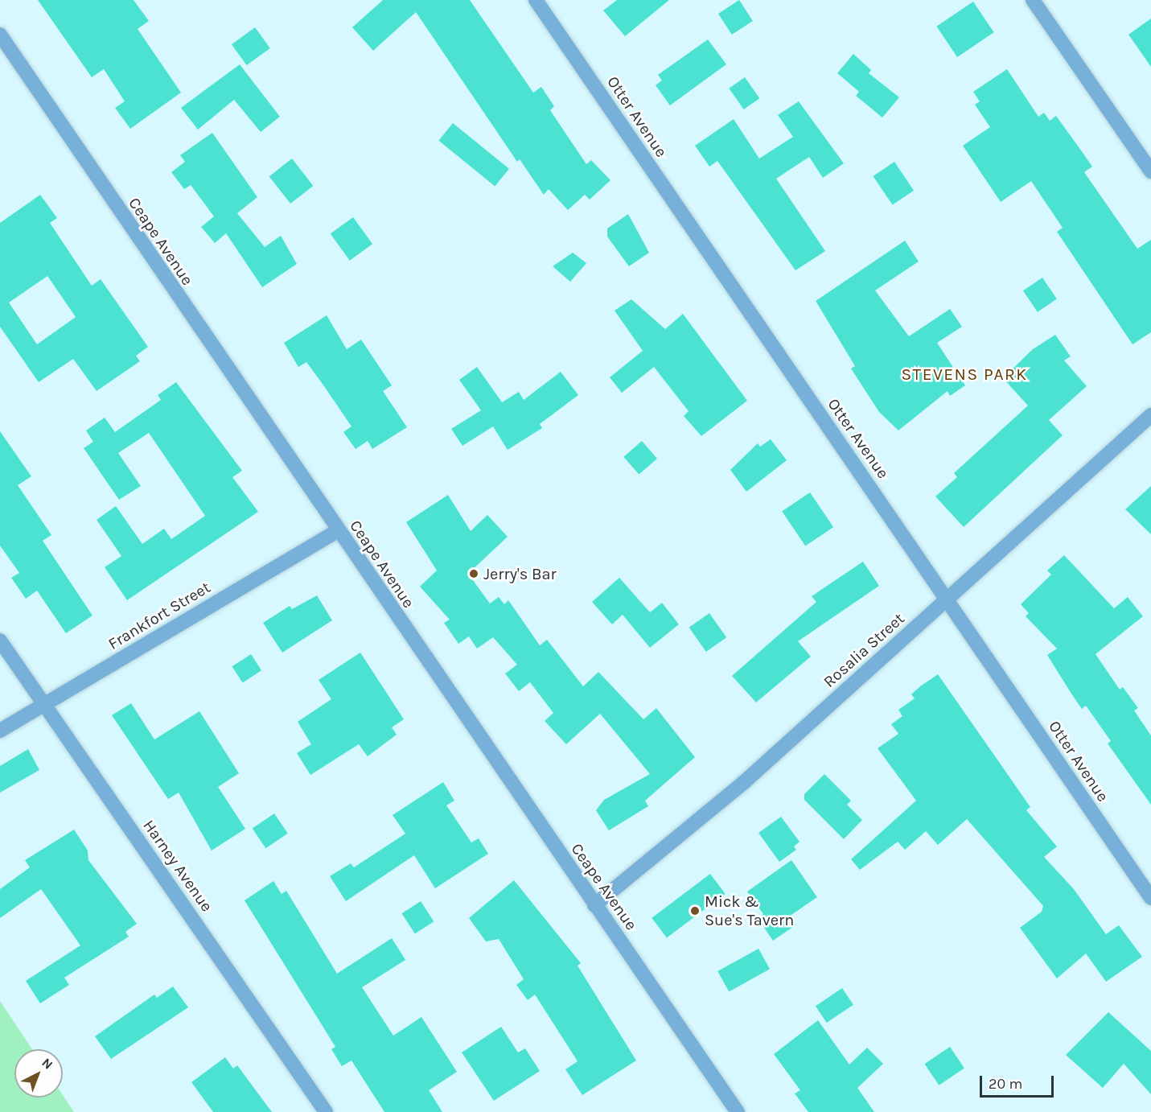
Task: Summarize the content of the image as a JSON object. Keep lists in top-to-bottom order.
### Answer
{
  "streets": {
    "street": [
      "Otter Avenue",
      "Ceape Avenue",
      "Frankfort Street",
      "Rosalia Street",
      "Harney Avenue"
    ]
  },
  "crossings": [
    ["Otter Avenue", "Rosalia Street"],
    ["Ceape Avenue", "Frankfort Street"],
    ["Ceape Avenue", "Rosalia Street"],
    ["Frankfort Street", "Harney Avenue"]
  ],
  "districts": ["STEVENS PARK"],
  "places": ["Jerry's Bar", "Mick & Sue's Tavern"],
  "scale_bar": "20 m",
  "north": "top right"
}
